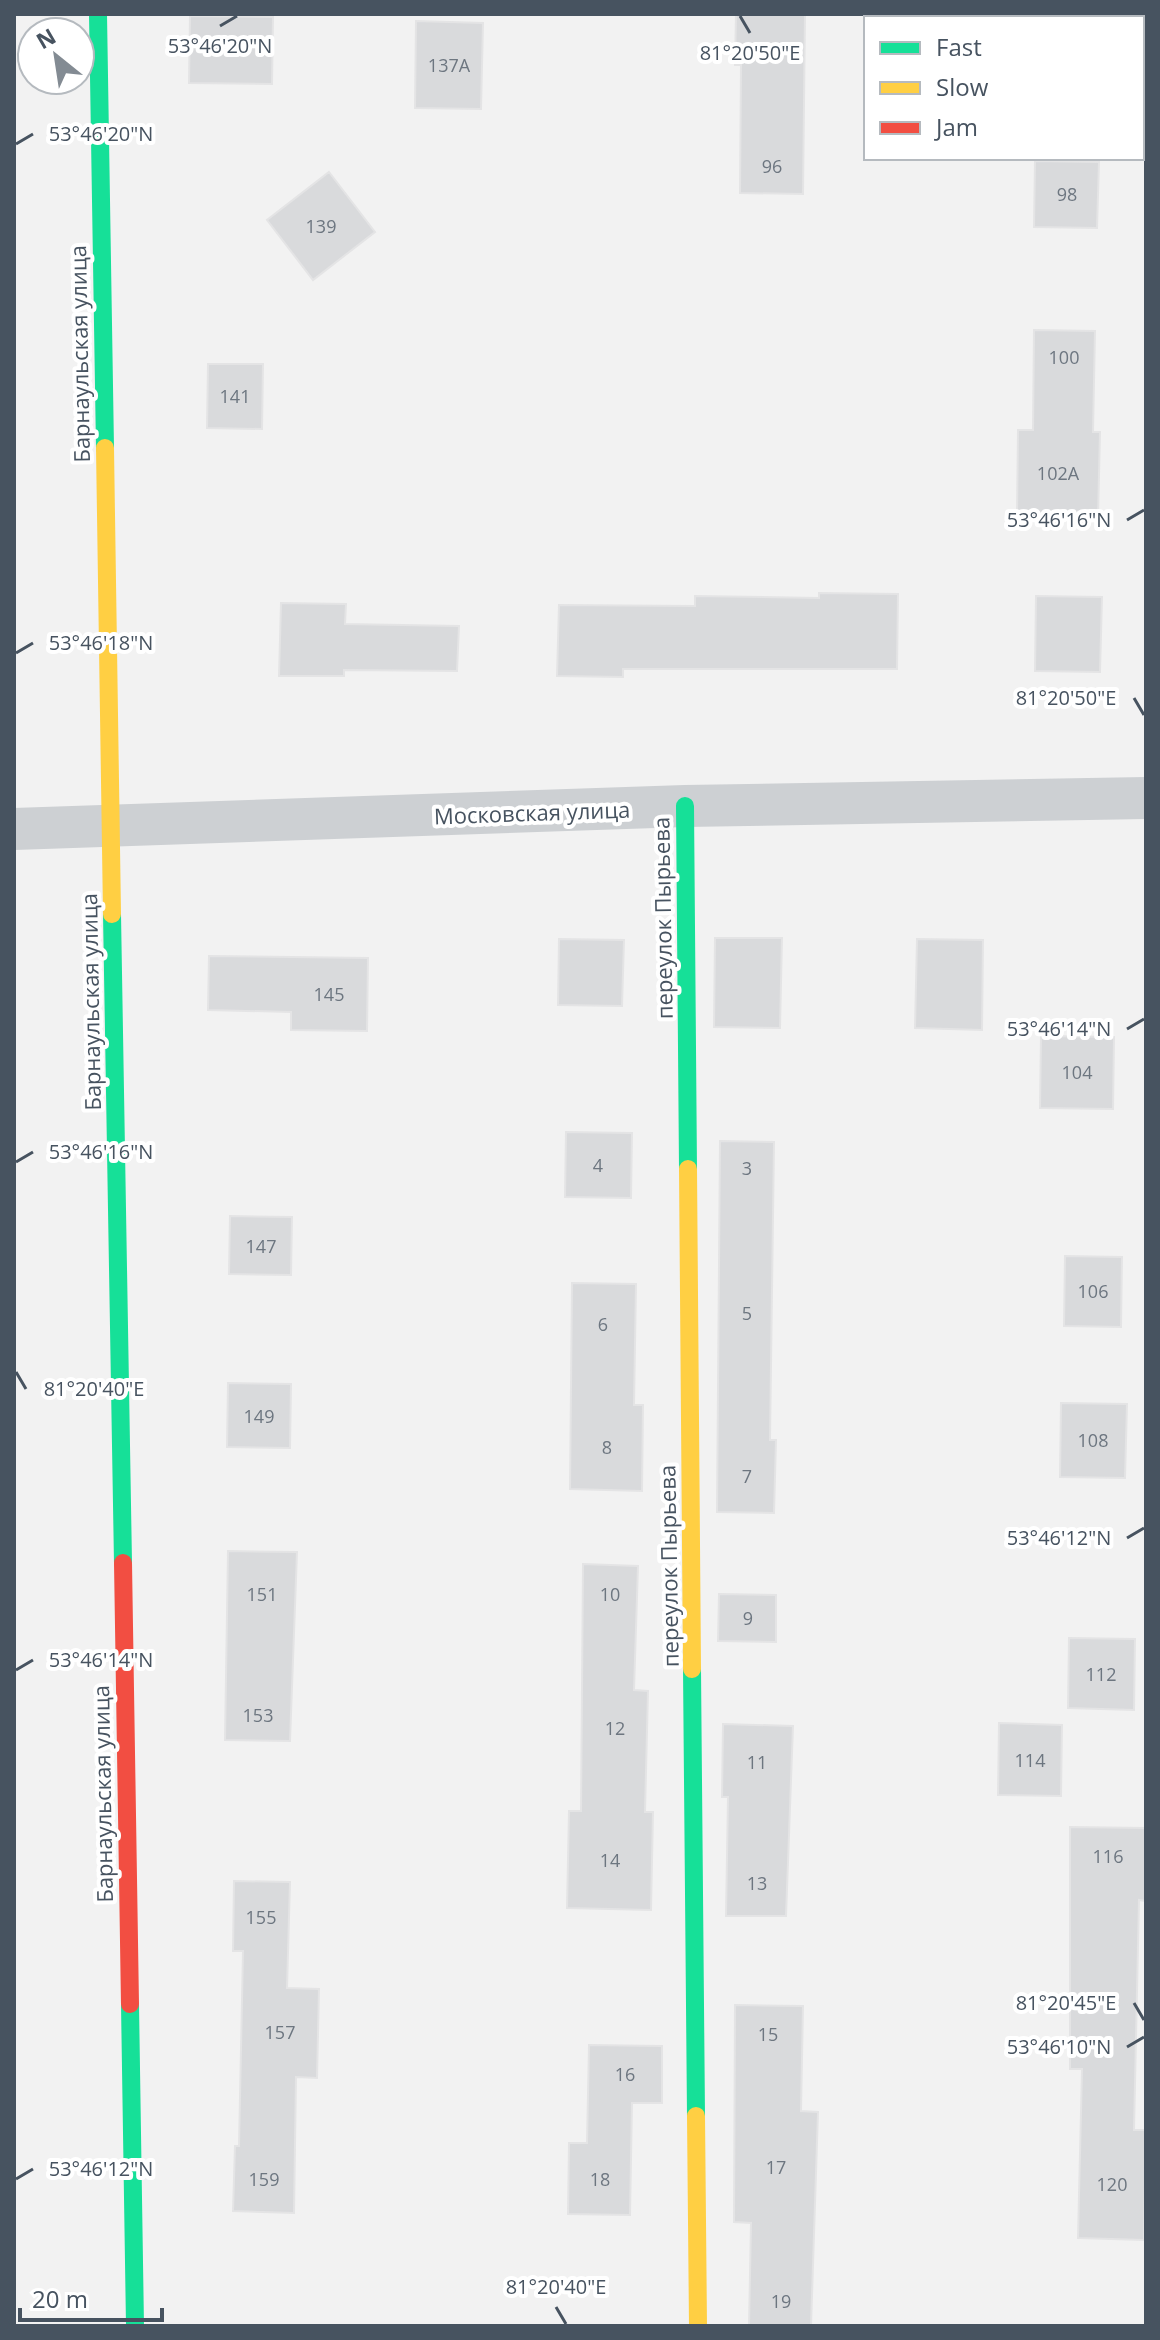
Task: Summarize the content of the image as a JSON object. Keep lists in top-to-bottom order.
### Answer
{
  "streets": {
    "street": ["Барнаульская улица", "Московская улица", "переулок Пырьева"]
  },
  "crossings": [
    ["Барнаульская улица", "Московская улица"],
    ["Московская улица", "переулок Пырьева"]
  ],
  "house_numbers": [
    "137А",
    "96",
    "98",
    "139",
    "100",
    "141",
    "102А",
    "145",
    "104",
    "4",
    "3",
    "147",
    "106",
    "5",
    "6",
    "149",
    "108",
    "8",
    "7",
    "151",
    "10",
    "9",
    "112",
    "153",
    "12",
    "114",
    "11",
    "116",
    "14",
    "13",
    "155",
    "157",
    "15",
    "16",
    "17",
    "159",
    "18",
    "120",
    "19"
  ],
  "legend": ["Fast", "Slow", "Jam"],
  "scale_bar": "20 m",
  "north": "top left",
  "coordinates": [
    "53°46'20\"N",
    "81°20'50\"E",
    "53°46'16\"N",
    "53°46'18\"N",
    "53°46'14\"N",
    "81°20'40\"E",
    "53°46'12\"N",
    "81°20'45\"E",
    "53°46'10\"N"
  ]
}
